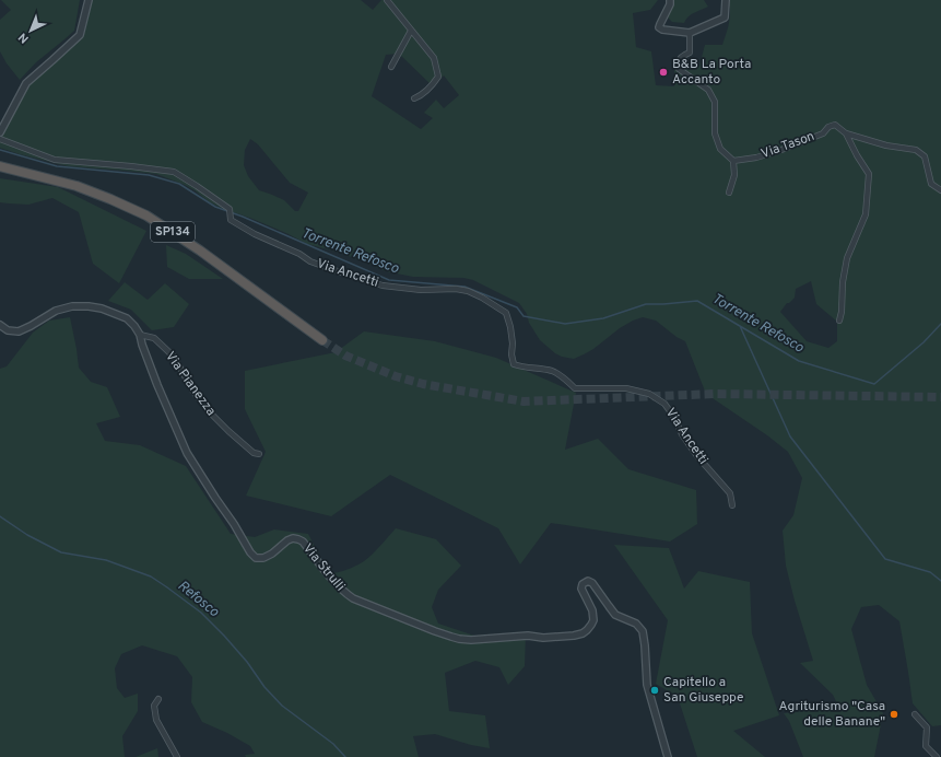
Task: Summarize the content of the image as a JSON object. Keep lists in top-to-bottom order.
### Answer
{
  "streets": {
    "highway": ["SP134"],
    "street": [
      "Via Tason",
      "Via Ancetti",
      "Via Pianezza",
      "Via Strulli"
    ]
  },
  "crossings": [
    ["Via Pianezza", "Via Strulli"]
  ],
  "water": ["Torrente Refosco", "Refosco"],
  "places": ["B&B La Porta Accanto", "Capitello a San Giuseppe", "Agriturismo \"Casa delle Banane\""],
  "north": "bottom left"
}
